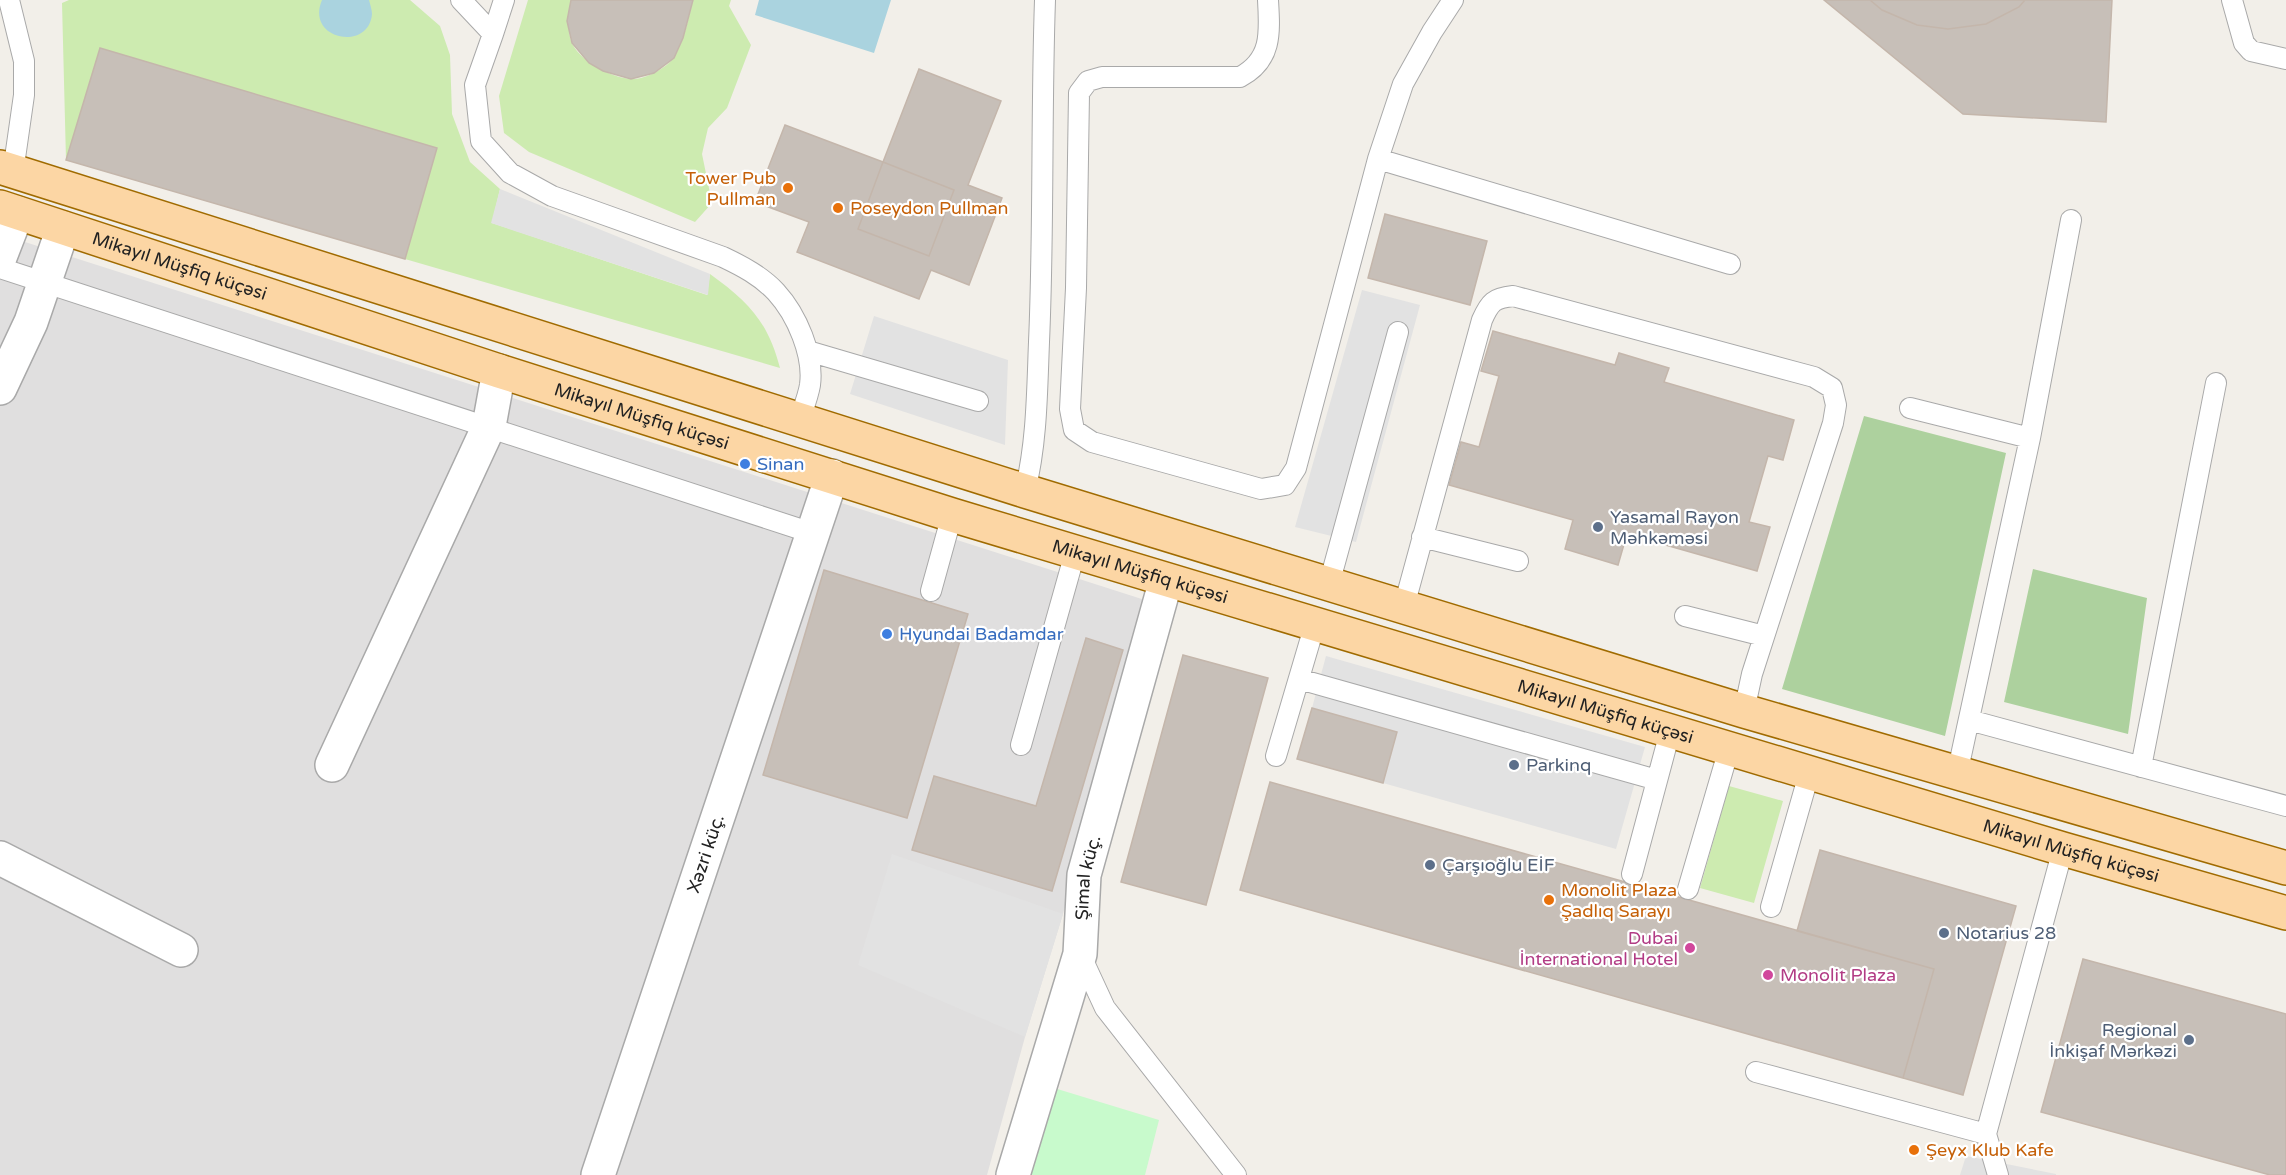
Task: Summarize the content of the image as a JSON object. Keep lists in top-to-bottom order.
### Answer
{
  "streets": {
    "main road": ["Mikayıl Müşfiq küçəsi"],
    "street": ["Xəzri küç.", "Şimal küç."]
  },
  "crossings": [
    ["Mikayıl Müşfiq küçəsi", "Xəzri küç."],
    ["Mikayıl Müşfiq küçəsi", "Şimal küç."]
  ],
  "places": [
    "Tower Pub Pullman",
    "Poseydon Pullman",
    "Sinan",
    "Yasamal Rayon Məhkəməsi",
    "Hyundai Badamdar",
    "Parkinq",
    "Çarşıoğlu EİF",
    "Monolit Plaza Şadlıq Sarayı",
    "Notarius 28",
    "Dubai İnternational Hotel",
    "Monolit Plaza",
    "Regional İnkişaf Mərkəzi",
    "Şeyx Klub Kafe"
  ]
}
